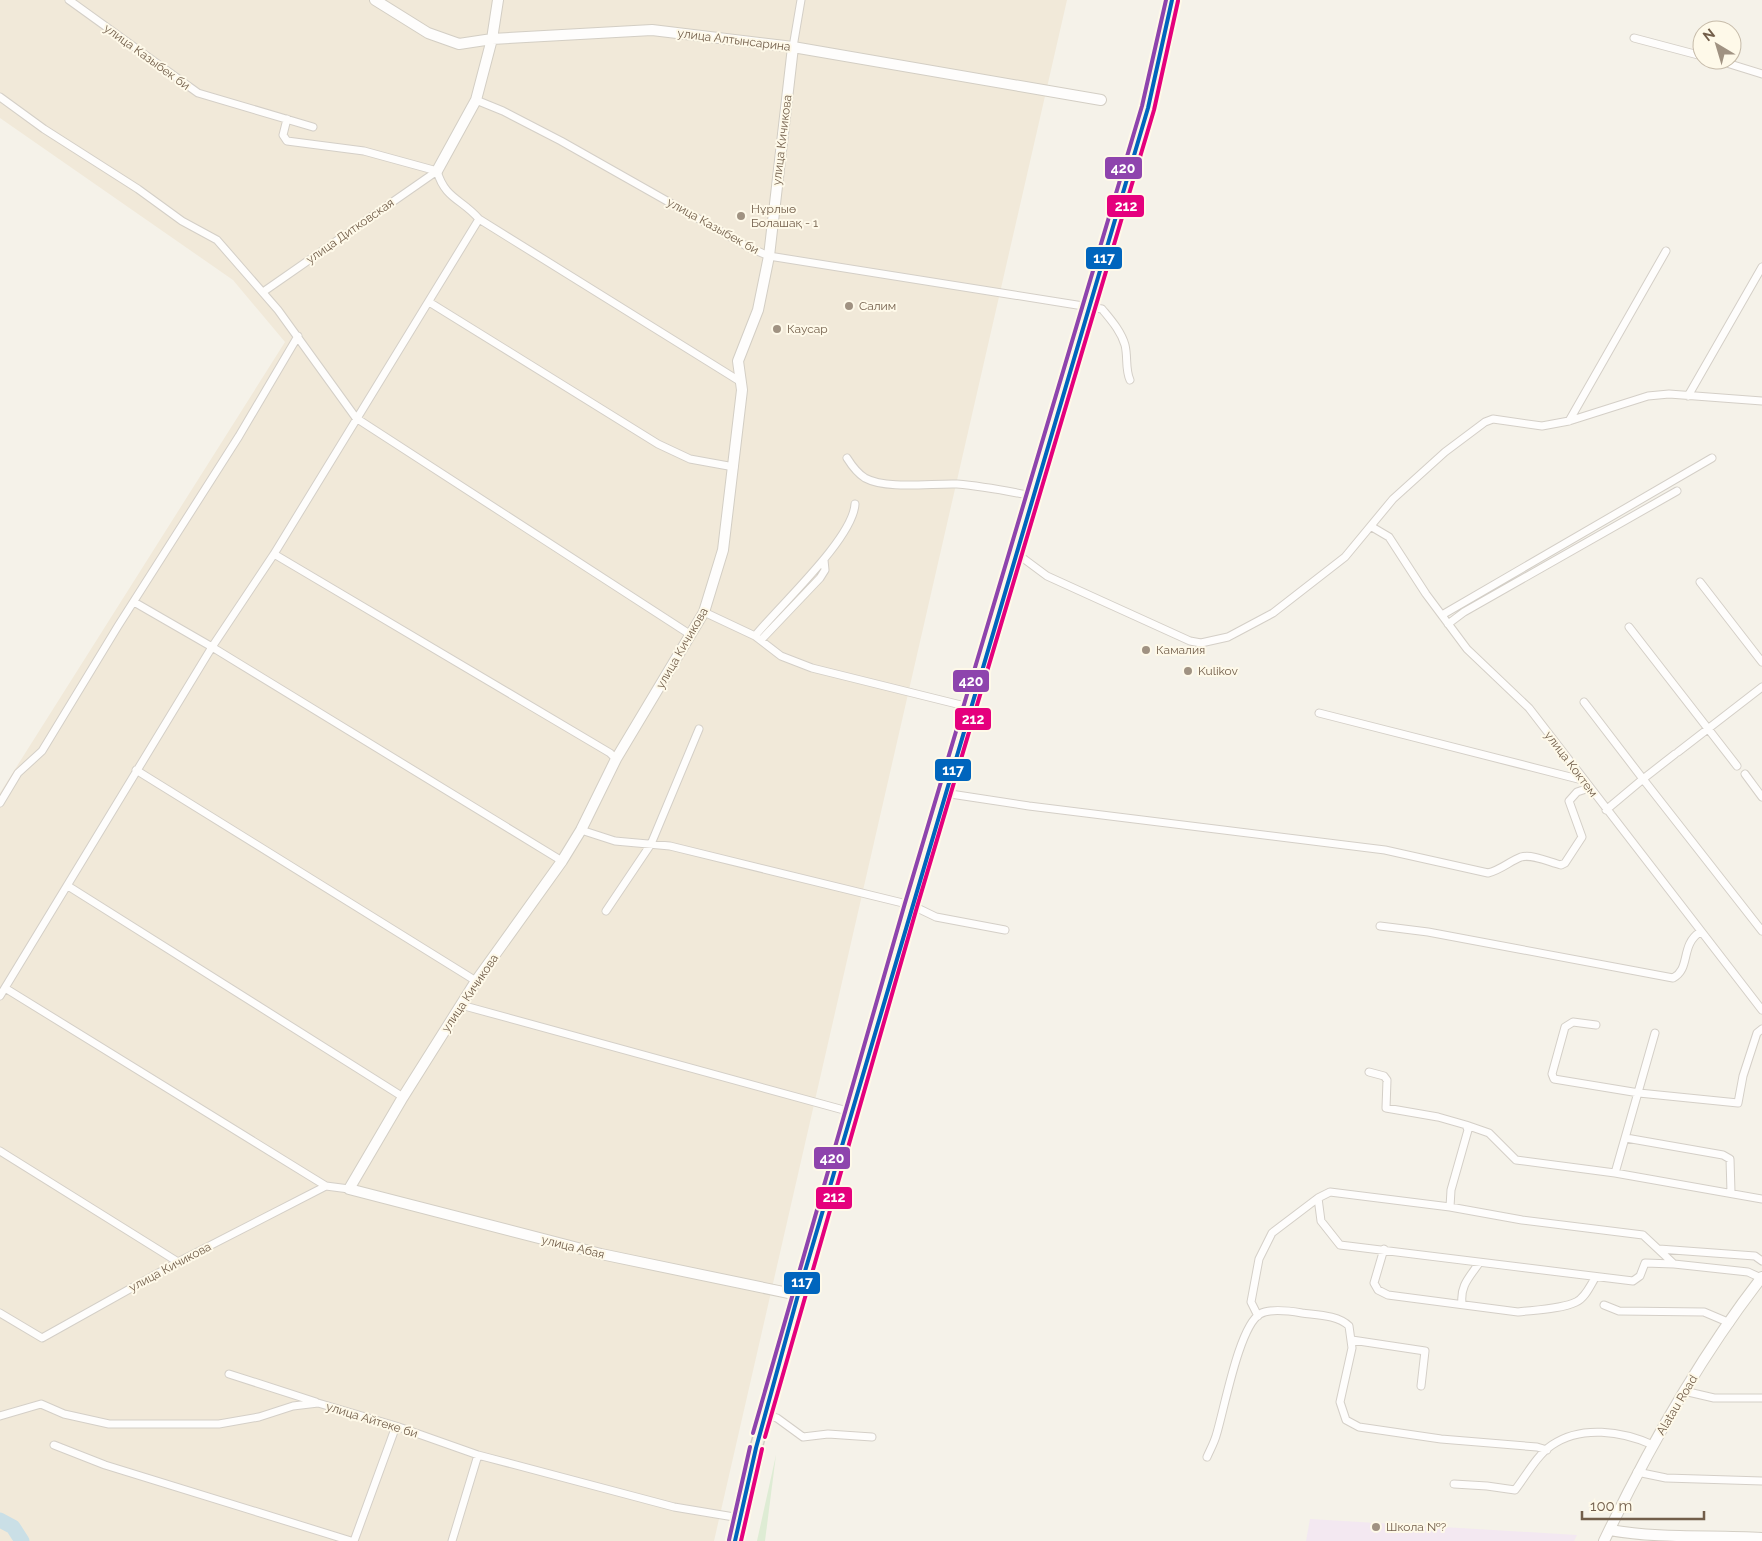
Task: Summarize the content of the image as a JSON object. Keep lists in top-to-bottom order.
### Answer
{
  "streets": {
    "street": [
      "улица Алтынсарина",
      "улица Казыбек би",
      "улица Кичикова",
      "улица Дитковская",
      "улица Коктем",
      "улица Абая",
      "Alatau Road",
      "улица Айтеке би"
    ]
  },
  "crossings": [
    ["улица Алтынсарина", "улица Кичикова"],
    ["улица Казыбек би", "улица Кичикова"],
    ["улица Кичикова", "улица Абая"]
  ],
  "places": [
    "Нұрлыө Болашақ - 1",
    "Салим",
    "Каусар",
    "Камалия",
    "Kulikov",
    "Школа №?"
  ],
  "lines": ["transit line 117", "transit line 420", "transit line 212"],
  "scale_bar": "100 m",
  "north": "top left"
}
